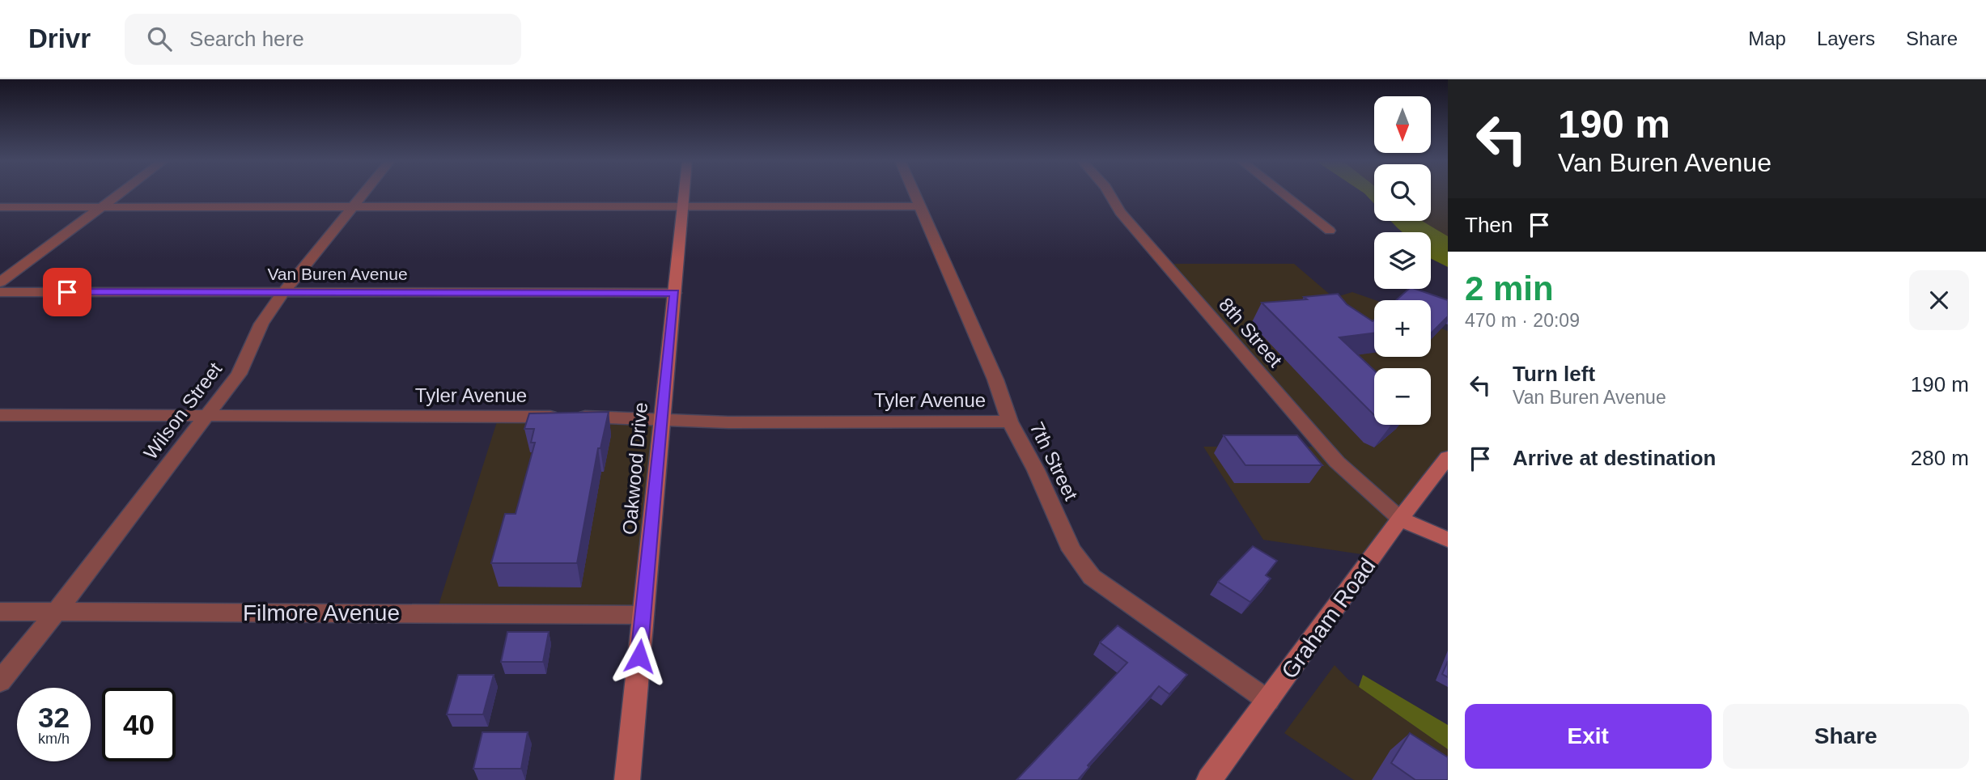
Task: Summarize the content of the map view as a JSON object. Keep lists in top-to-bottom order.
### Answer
{
  "streets": {
    "street": [
      "Van Buren Avenue",
      "8th Street",
      "Tyler Avenue",
      "Wilson Street",
      "7th Street",
      "Oakwood Drive",
      "Filmore Avenue",
      "Graham Road"
    ]
  },
  "crossings": [
    ["Van Buren Avenue", "Wilson Street"],
    ["Van Buren Avenue", "Oakwood Drive"],
    ["8th Street", "Graham Road"],
    ["Tyler Avenue", "Wilson Street"],
    ["Tyler Avenue", "7th Street"],
    ["Tyler Avenue", "Oakwood Drive"],
    ["Wilson Street", "Filmore Avenue"],
    ["7th Street", "Graham Road"],
    ["Oakwood Drive", "Filmore Avenue"]
  ],
  "north": "bottom",
  "page": {
    "header": "Drivr",
    "search": "Search here",
    "nav": ["Map", "Layers", "Share"],
    "turn": ["190 m", "Van Buren Avenue"],
    "map_buttons": ["+", "−"],
    "then": "Then",
    "heading": ["2 min", "470 m · 20:09"],
    "list": [
      {
        "name": "Turn left",
        "note": "Van Buren Avenue",
        "value": "190 m"
      },
      {
        "name": "Arrive at destination",
        "value": "280 m"
      }
    ],
    "speed": "32 km/h",
    "limit": "40",
    "buttons": ["Exit", "Share"]
  }
}
